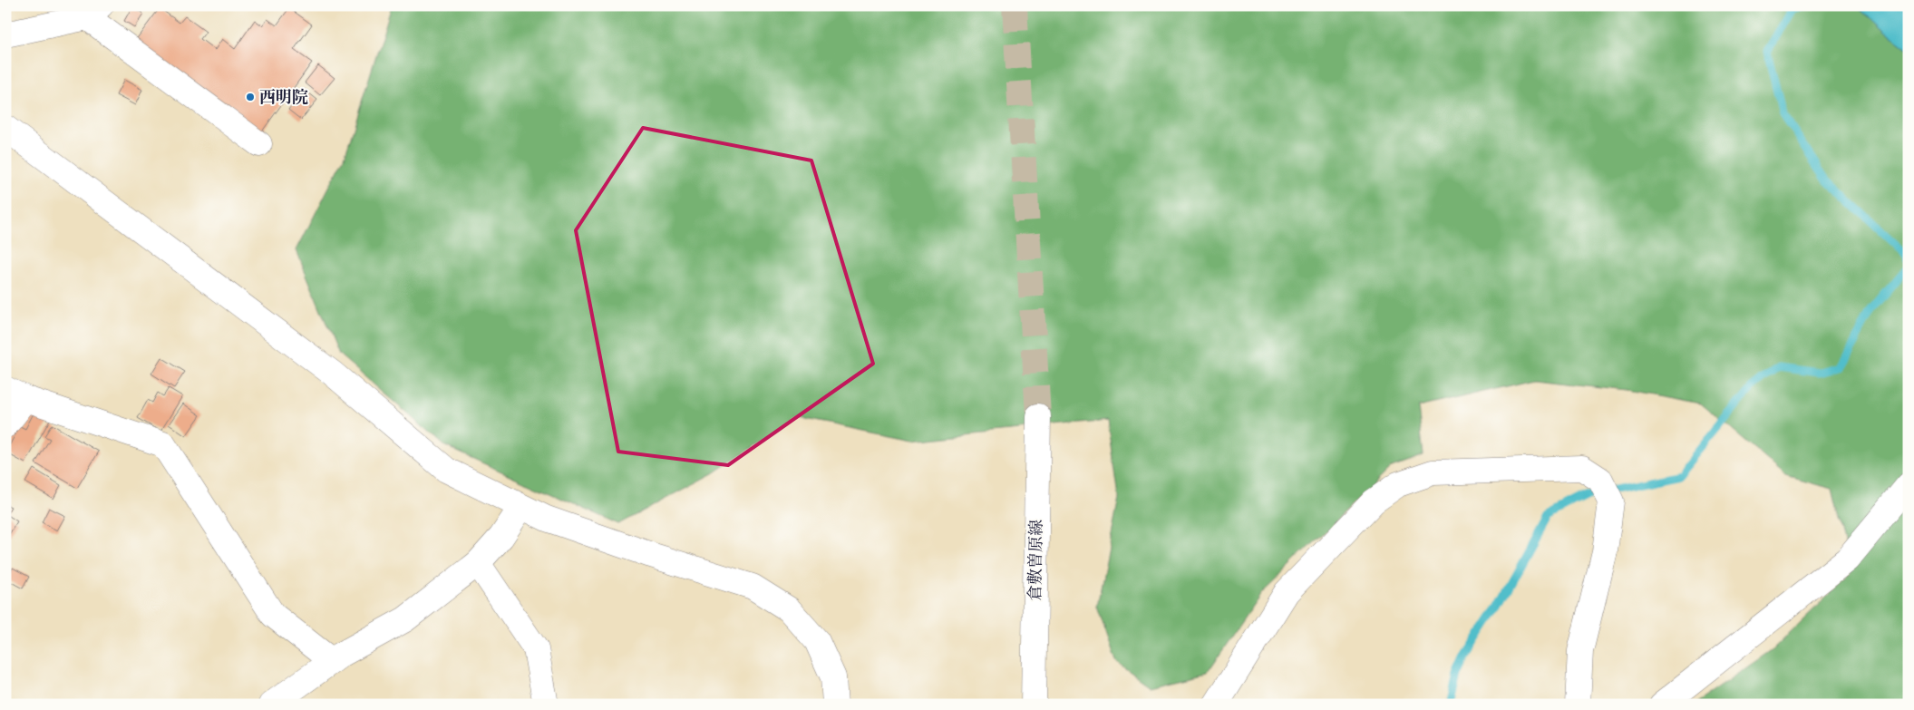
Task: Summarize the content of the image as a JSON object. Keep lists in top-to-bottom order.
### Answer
{
  "streets": {
    "street": ["倉敷曽原線"]
  },
  "places": ["西明院"]
}
